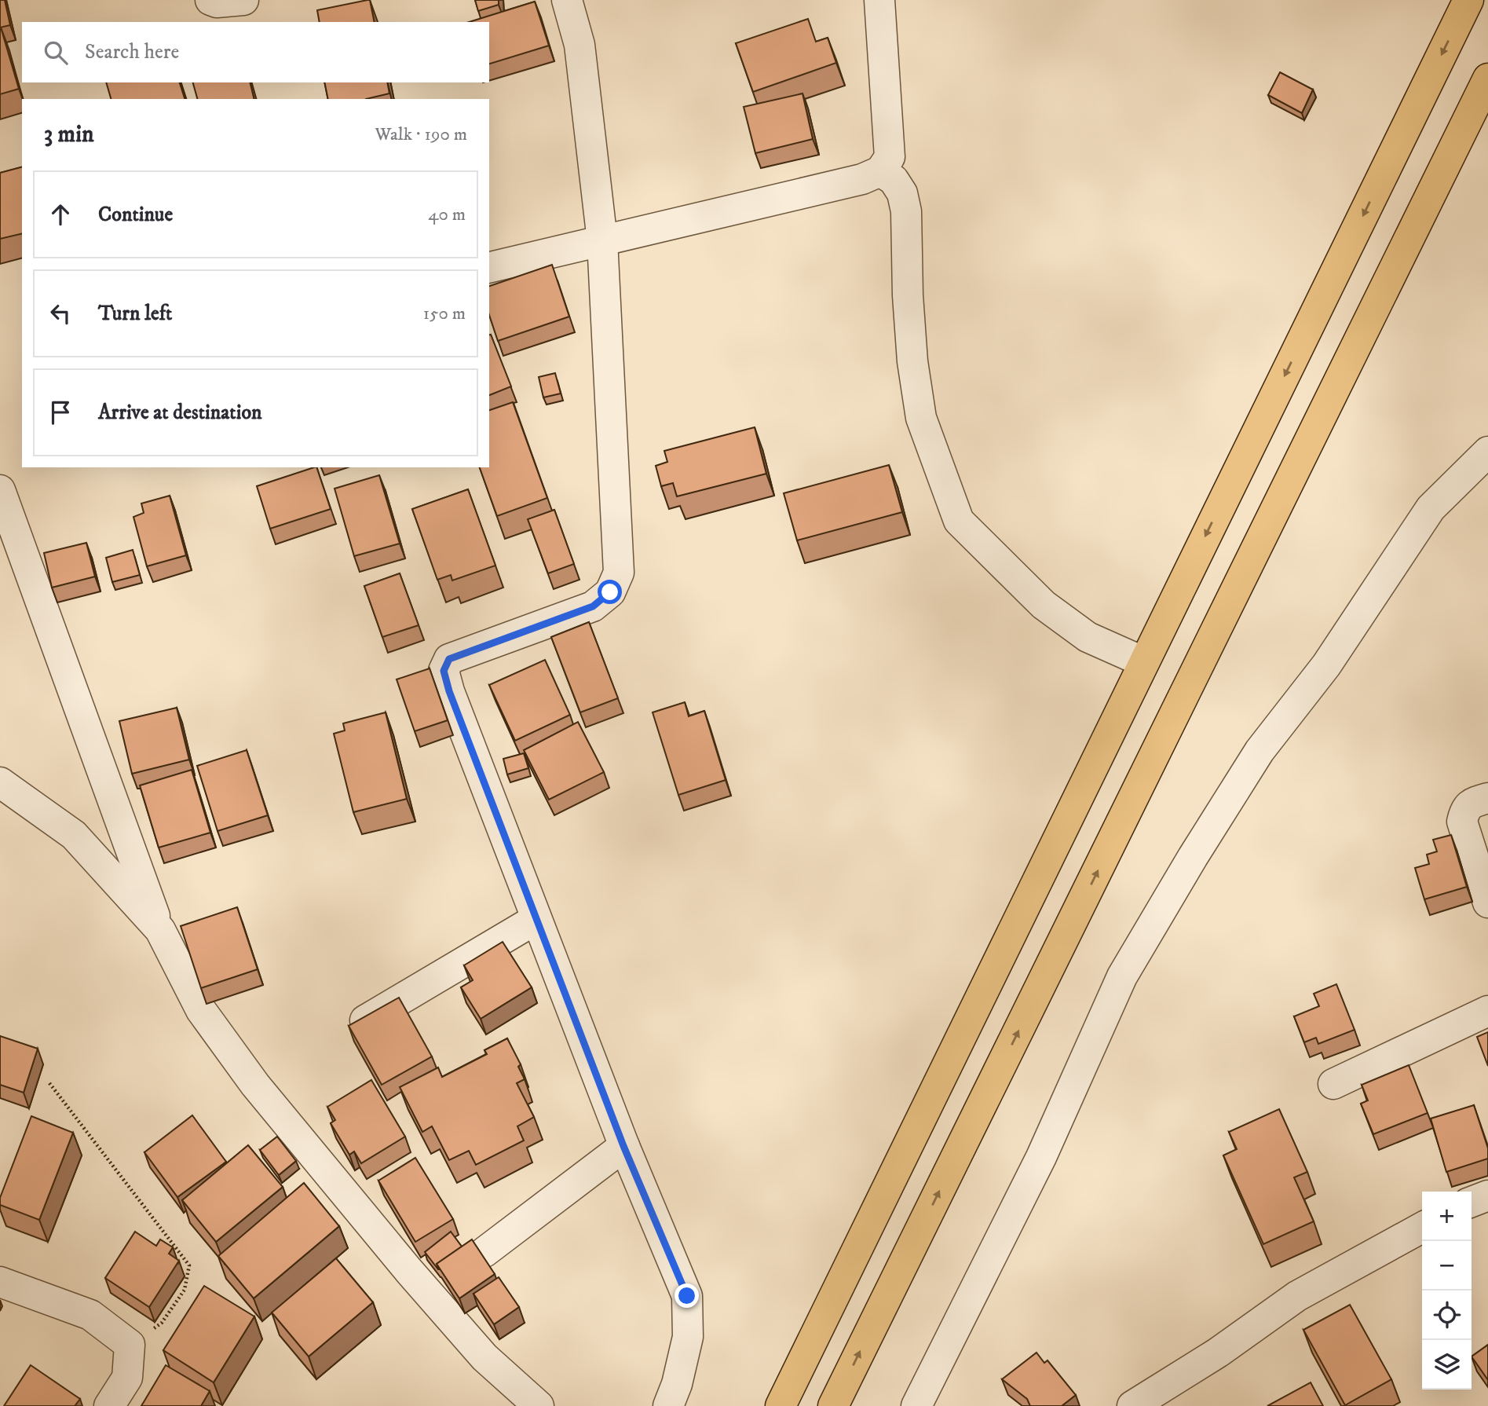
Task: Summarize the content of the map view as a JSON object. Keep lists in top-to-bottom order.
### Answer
{
  "page": {
    "search": "Search here",
    "heading": ["3 min", "Walk · 190 m"],
    "list": [
      ["Continue", "40 m"],
      ["Turn left", "150 m"],
      "Arrive at destination"
    ],
    "map_buttons": ["+", "−"]
  }
}
